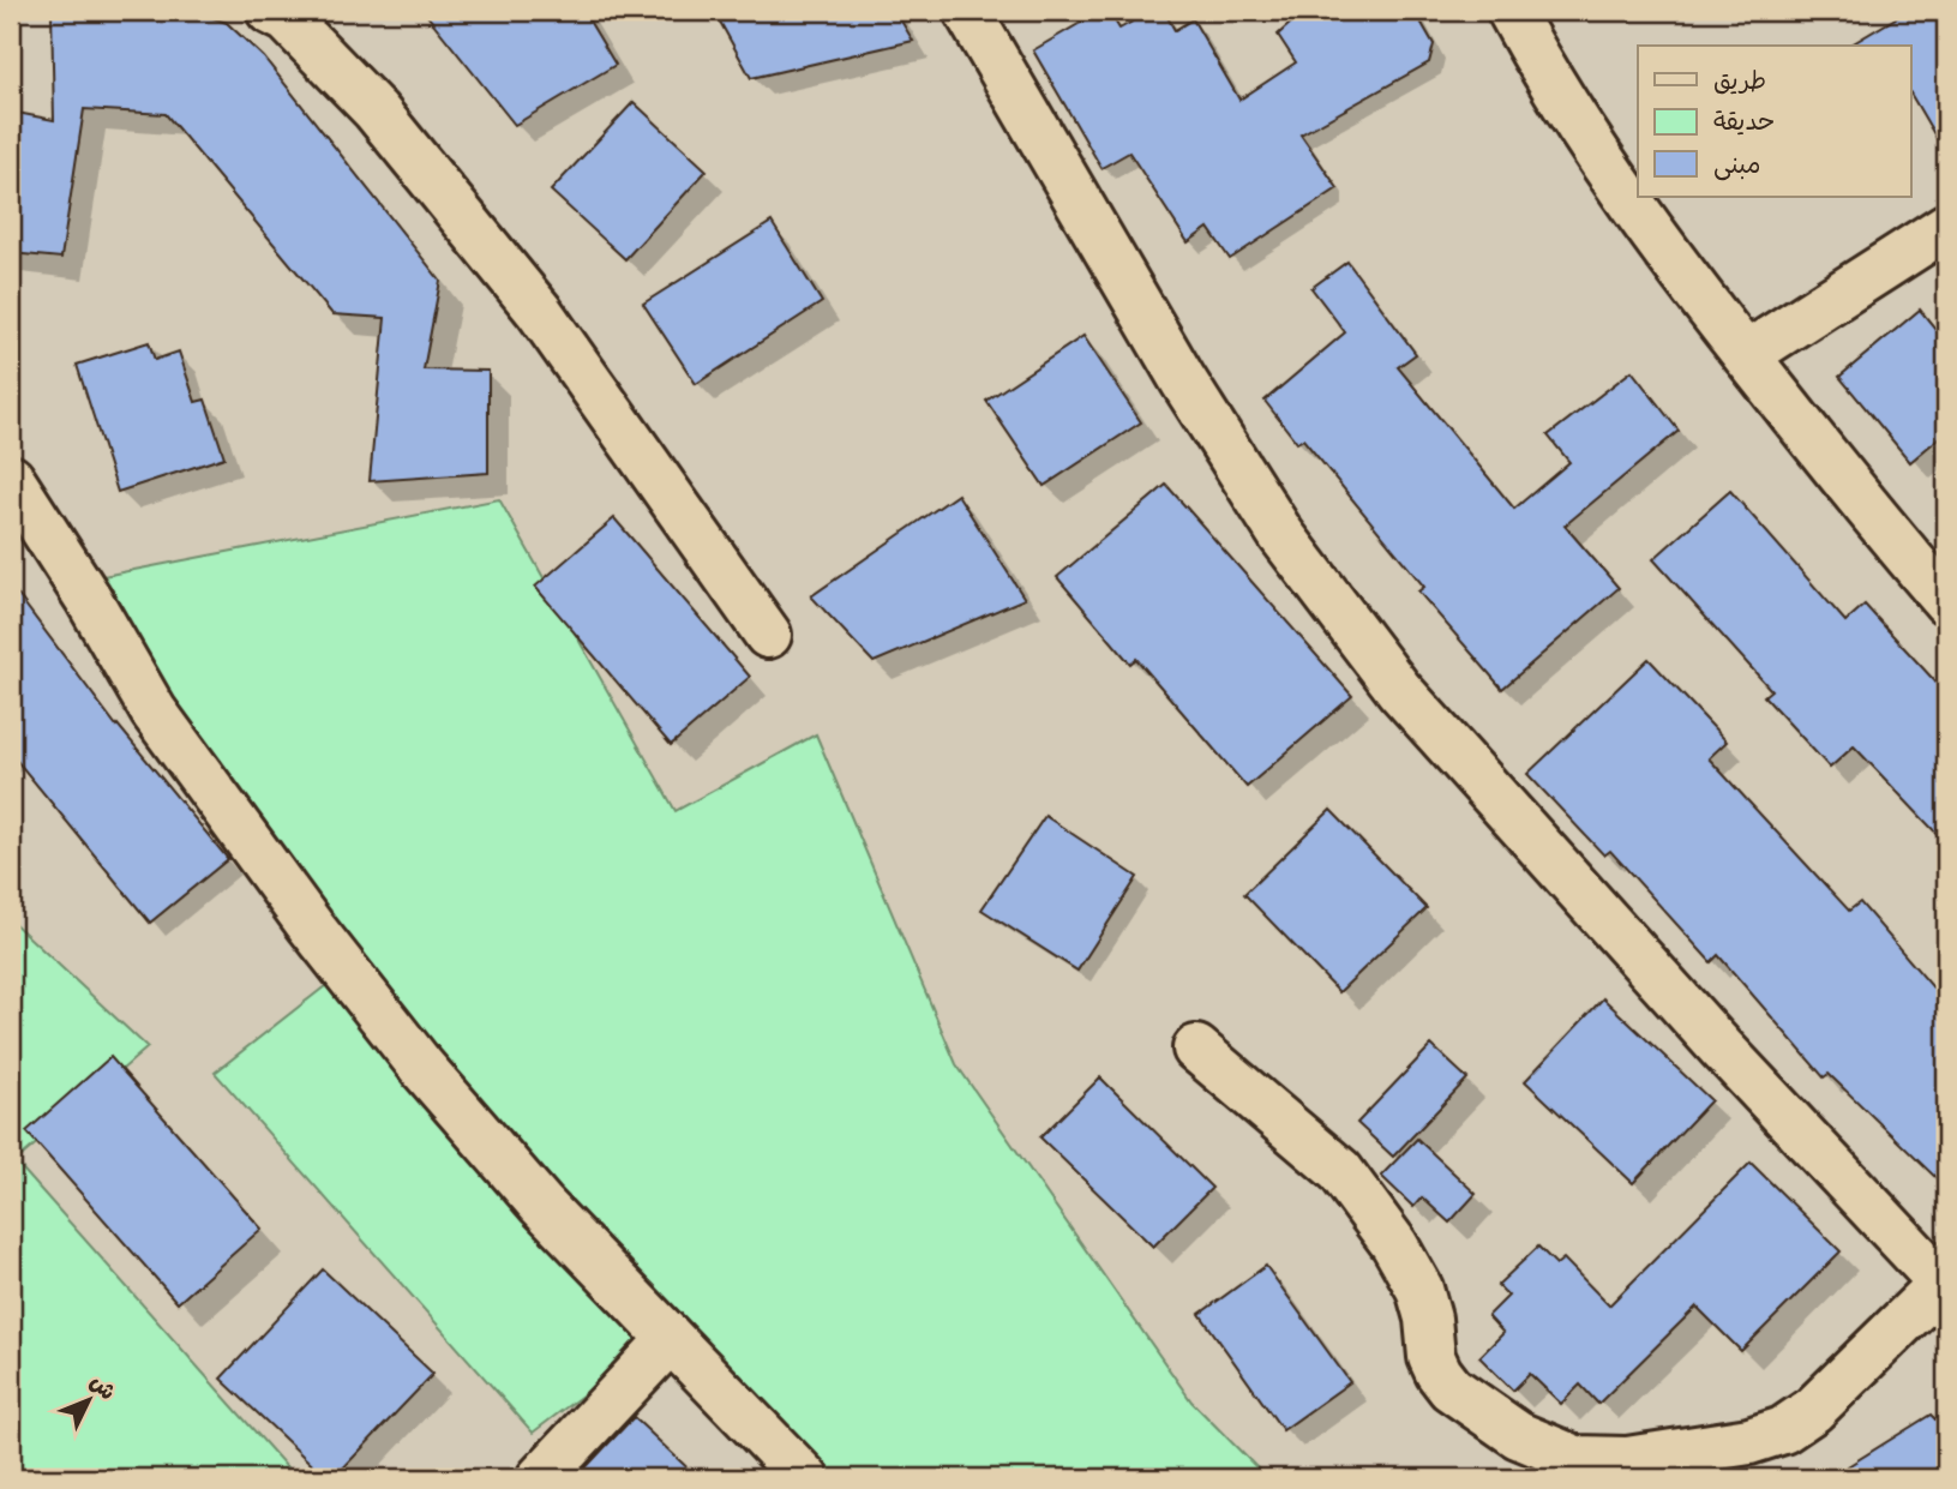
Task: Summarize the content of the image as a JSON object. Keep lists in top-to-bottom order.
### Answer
{
  "legend": ["طريق", "حديقة", "مبنى"],
  "north": "top right"
}
